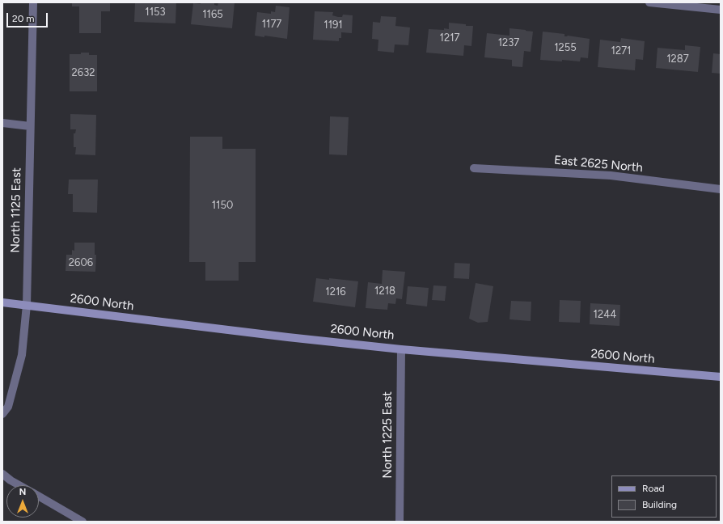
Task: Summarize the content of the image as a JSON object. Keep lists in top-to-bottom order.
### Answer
{
  "streets": {
    "street": [
      "East 2625 North",
      "North 1125 East",
      "2600 North",
      "North 1225 East"
    ]
  },
  "crossings": [
    ["North 1125 East", "2600 North"],
    ["2600 North", "North 1225 East"]
  ],
  "house_numbers": [
    "1153",
    "1165",
    "1177",
    "1191",
    "1217",
    "1237",
    "1255",
    "1271",
    "1287",
    "2632",
    "1150",
    "2606",
    "1218",
    "1216",
    "1244"
  ],
  "legend": ["Road", "Building"],
  "scale_bar": "20 m",
  "north": "top"
}
